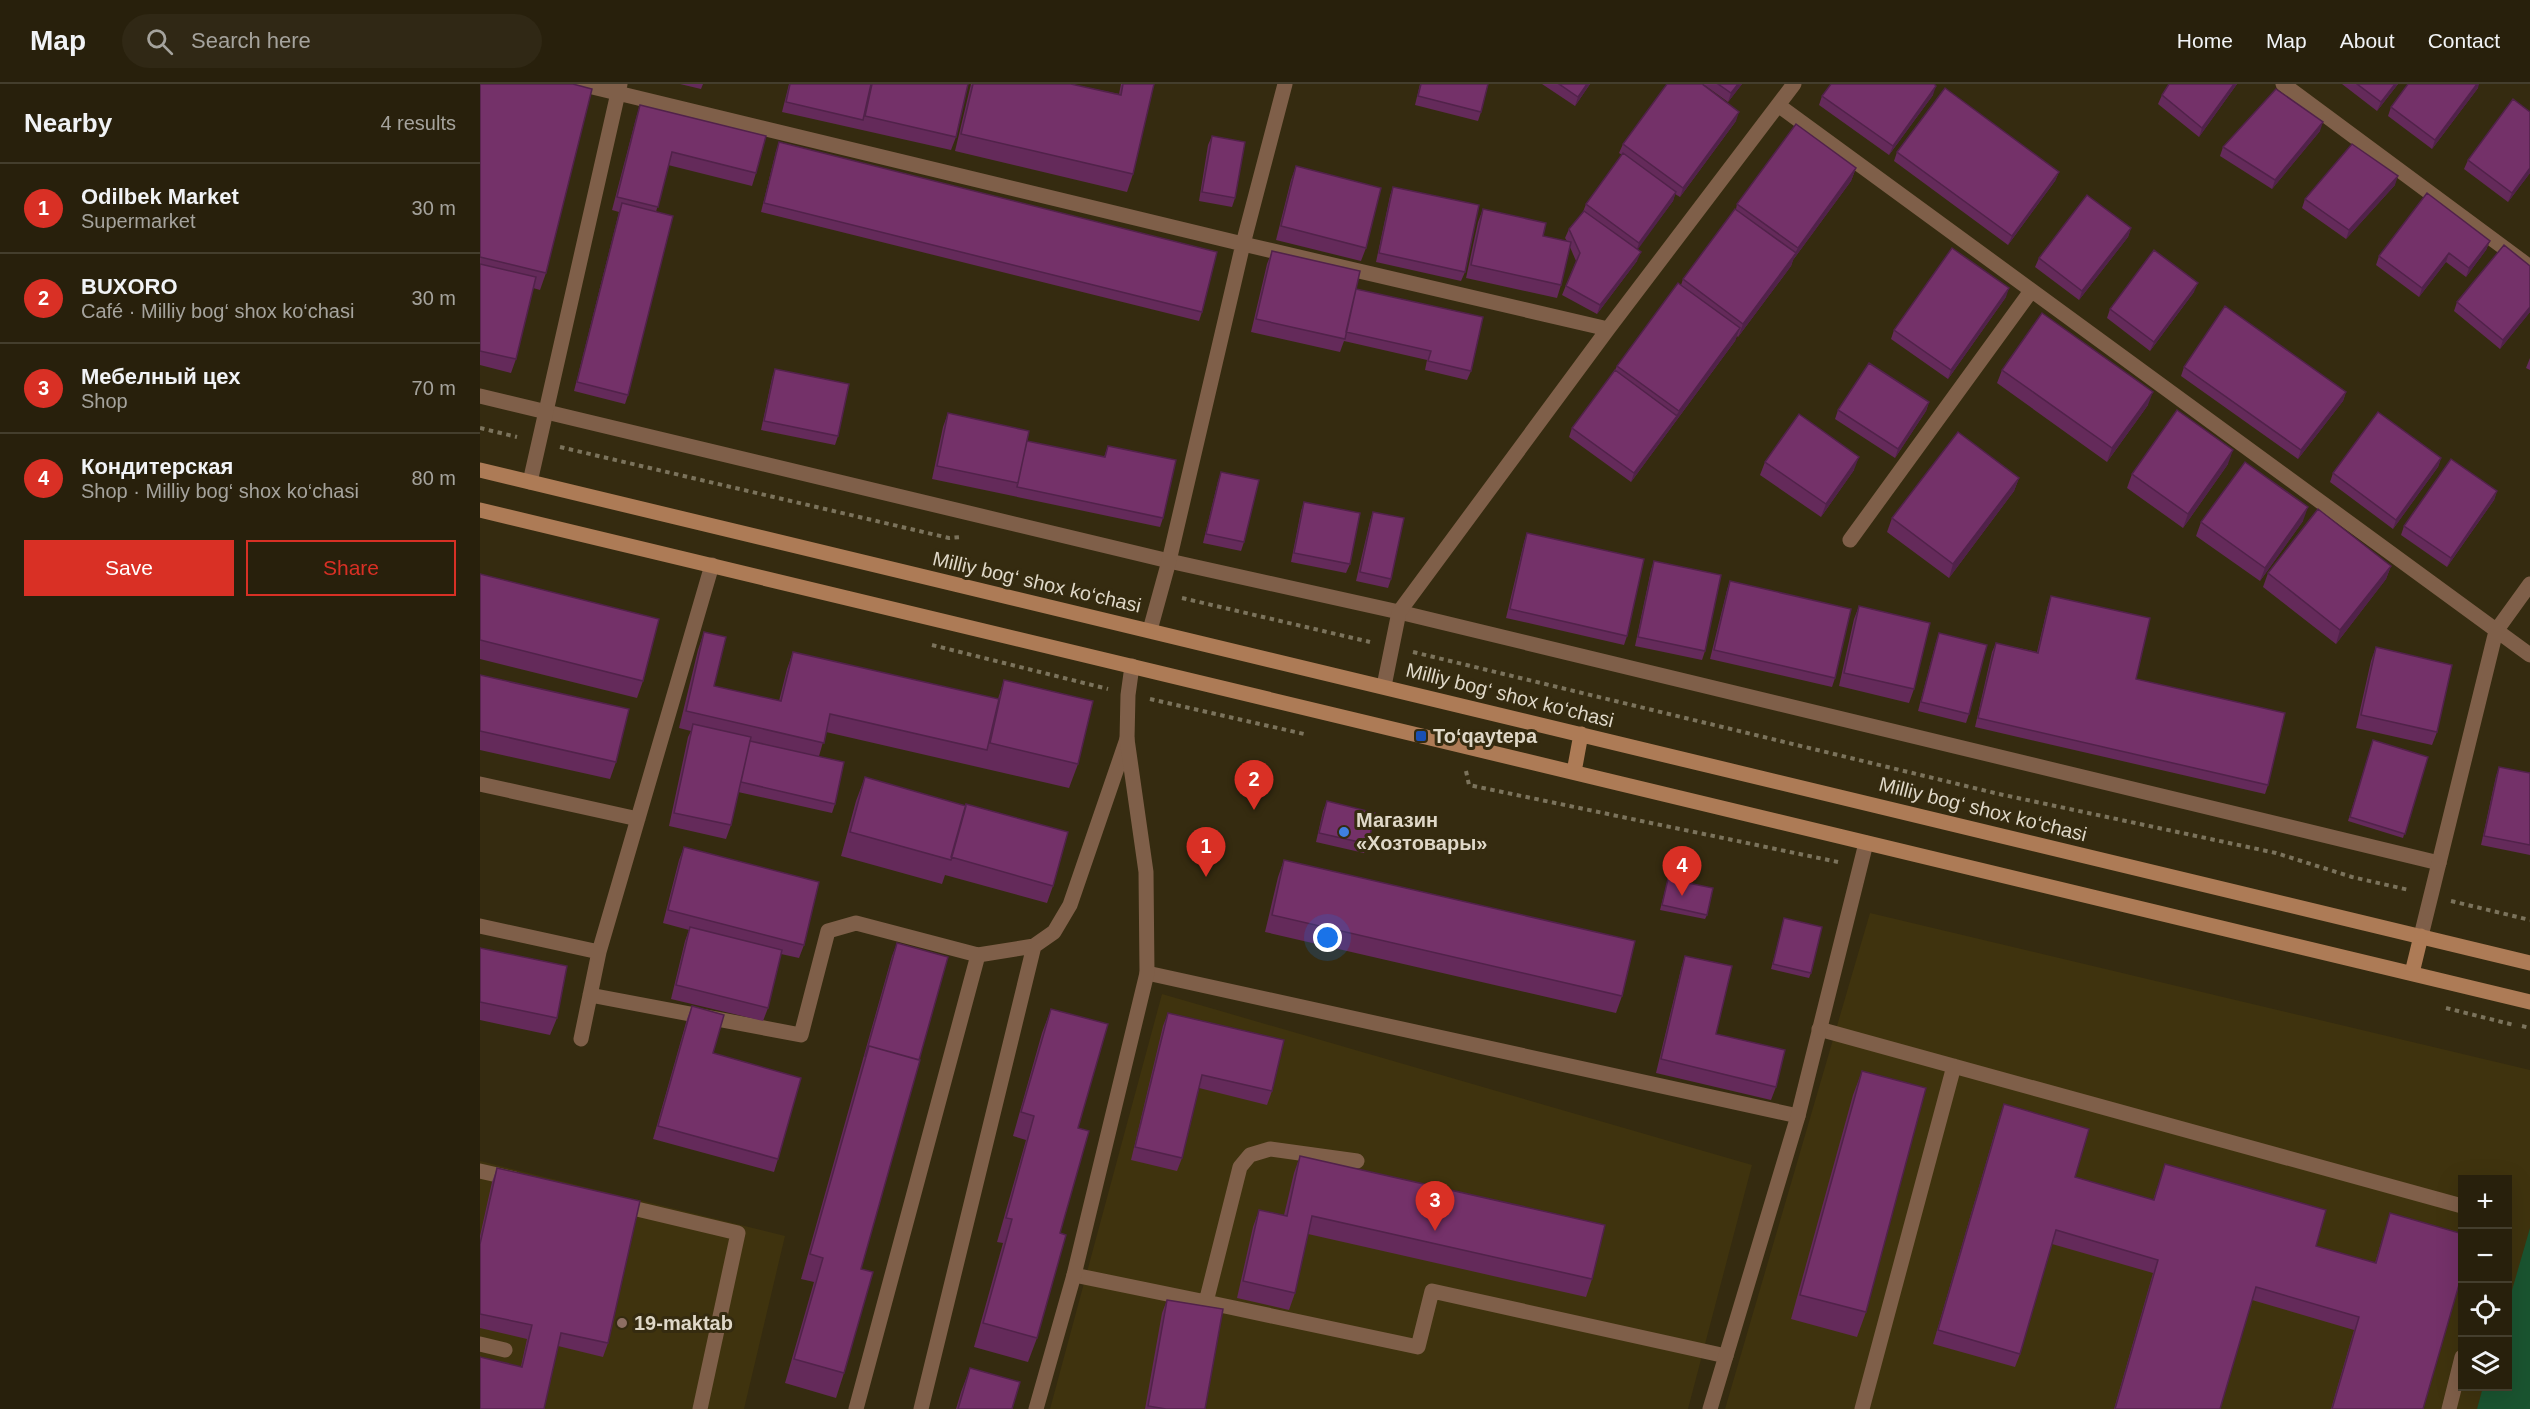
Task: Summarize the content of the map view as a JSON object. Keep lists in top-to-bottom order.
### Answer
{
  "streets": {
    "main road": ["Milliy bog‘ shox ko‘chasi"]
  },
  "places": {
    "transit": ["Toʻqaytepa"],
    "other": ["Магазин «Хозтовары»", "19-maktab"]
  },
  "page": {
    "header": "Map",
    "search": "Search here",
    "nav": [
      "Home",
      "Map",
      "About",
      "Contact"
    ],
    "heading": ["Nearby", "4 results"],
    "list": [
      {
        "mark": "1",
        "name": "Odilbek Market",
        "note": "Supermarket",
        "value": "30 m"
      },
      {
        "mark": "2",
        "name": "BUXORO",
        "note": "Café · Milliy bog‘ shox ko‘chasi",
        "value": "30 m"
      },
      {
        "mark": "3",
        "name": "Мебелный цех",
        "note": "Shop",
        "value": "70 m"
      },
      {
        "mark": "4",
        "name": "Кондитерская",
        "note": "Shop · Milliy bog‘ shox ko‘chasi",
        "value": "80 m"
      }
    ],
    "buttons": ["Save", "Share"],
    "pins": [
      "2",
      "1",
      "4",
      "3"
    ],
    "map_buttons": ["+", "−"]
  }
}
